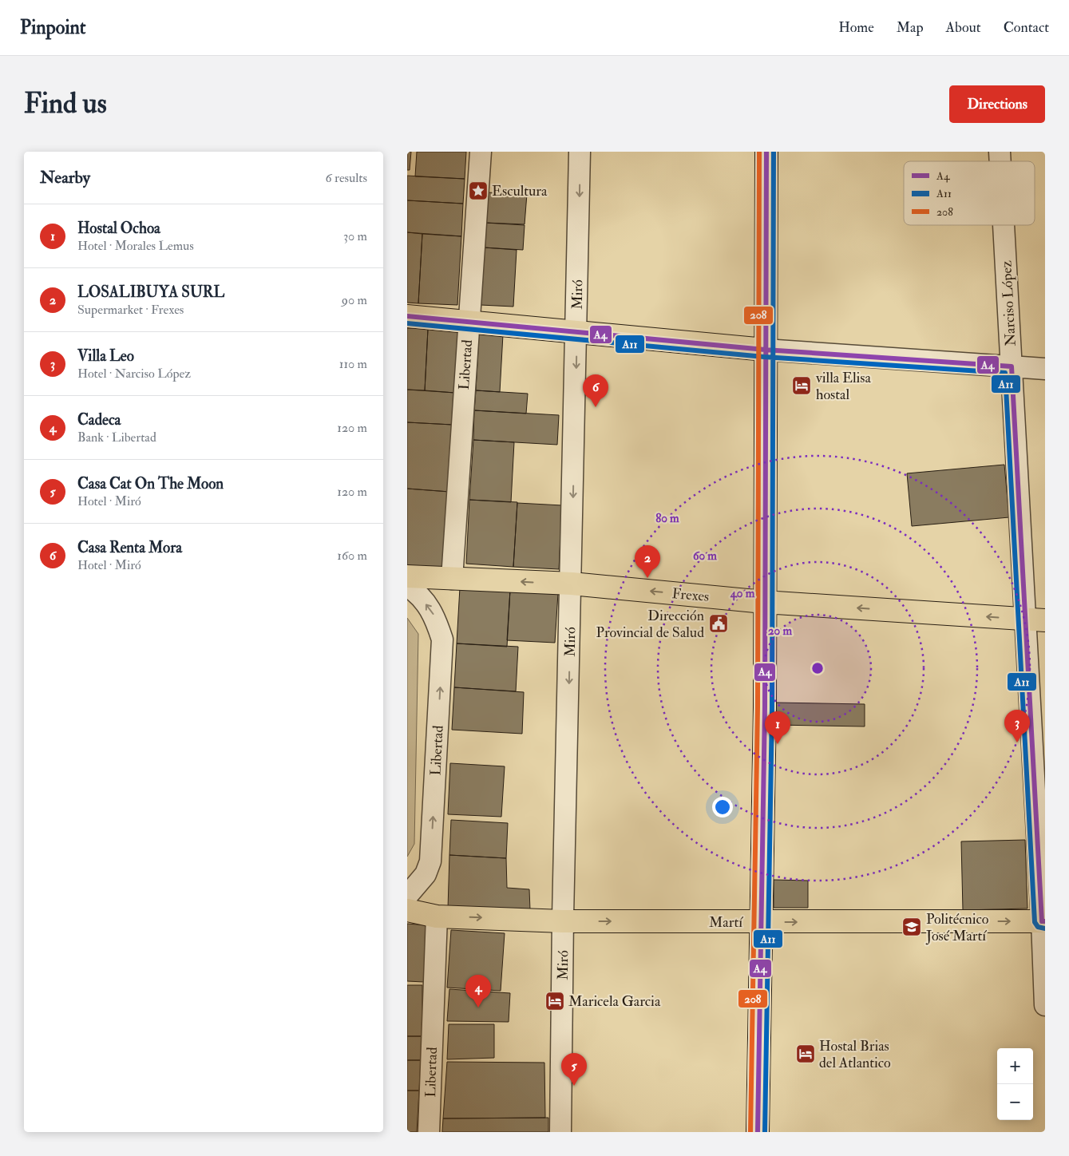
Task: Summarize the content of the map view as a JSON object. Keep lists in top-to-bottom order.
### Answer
{
  "streets": {
    "main road": ["Frexes", "Martí"],
    "street": ["Miró", "Narciso López", "Libertad"]
  },
  "crossings": [
    ["Miró", "Frexes"],
    ["Miró", "Martí"],
    ["Narciso López", "Frexes"],
    ["Narciso López", "Martí"],
    ["Libertad", "Frexes"],
    ["Libertad", "Martí"]
  ],
  "one_way": ["Miró", "Frexes", "Martí"],
  "places": {
    "place": ["Escultura"],
    "hotel": ["villa Elisa hostal", "Maricela Garcia", "Hostal Brias del Atlantico"],
    "public building": ["Dirección Provincial de Salud"],
    "school or university": ["Politécnico José Martí"]
  },
  "lines": ["transit line A4", "transit line A11", "transit line 208"],
  "legend": ["A4", "A11", "208"],
  "page": {
    "header": "Pinpoint",
    "nav": [
      "Home",
      "Map",
      "About",
      "Contact"
    ],
    "buttons": "Directions",
    "title": "Find us",
    "heading": ["Nearby", "6 results"],
    "list": [
      {
        "mark": "1",
        "name": "Hostal Ochoa",
        "note": "Hotel · Morales Lemus",
        "value": "30 m"
      },
      {
        "mark": "2",
        "name": "LOSALIBUYA SURL",
        "note": "Supermarket · Frexes",
        "value": "90 m"
      },
      {
        "mark": "3",
        "name": "Villa Leo",
        "note": "Hotel · Narciso López",
        "value": "110 m"
      },
      {
        "mark": "4",
        "name": "Cadeca",
        "note": "Bank · Libertad",
        "value": "120 m"
      },
      {
        "mark": "5",
        "name": "Casa Cat On The Moon",
        "note": "Hotel · Miró",
        "value": "120 m"
      },
      {
        "mark": "6",
        "name": "Casa Renta Mora",
        "note": "Hotel · Miró",
        "value": "160 m"
      }
    ],
    "pins": [
      "6",
      "2",
      "3",
      "1",
      "4",
      "5"
    ],
    "map_buttons": ["+", "−"]
  },
  "rings": [
    "80 m",
    "60 m",
    "40 m",
    "20 m"
  ]
}
